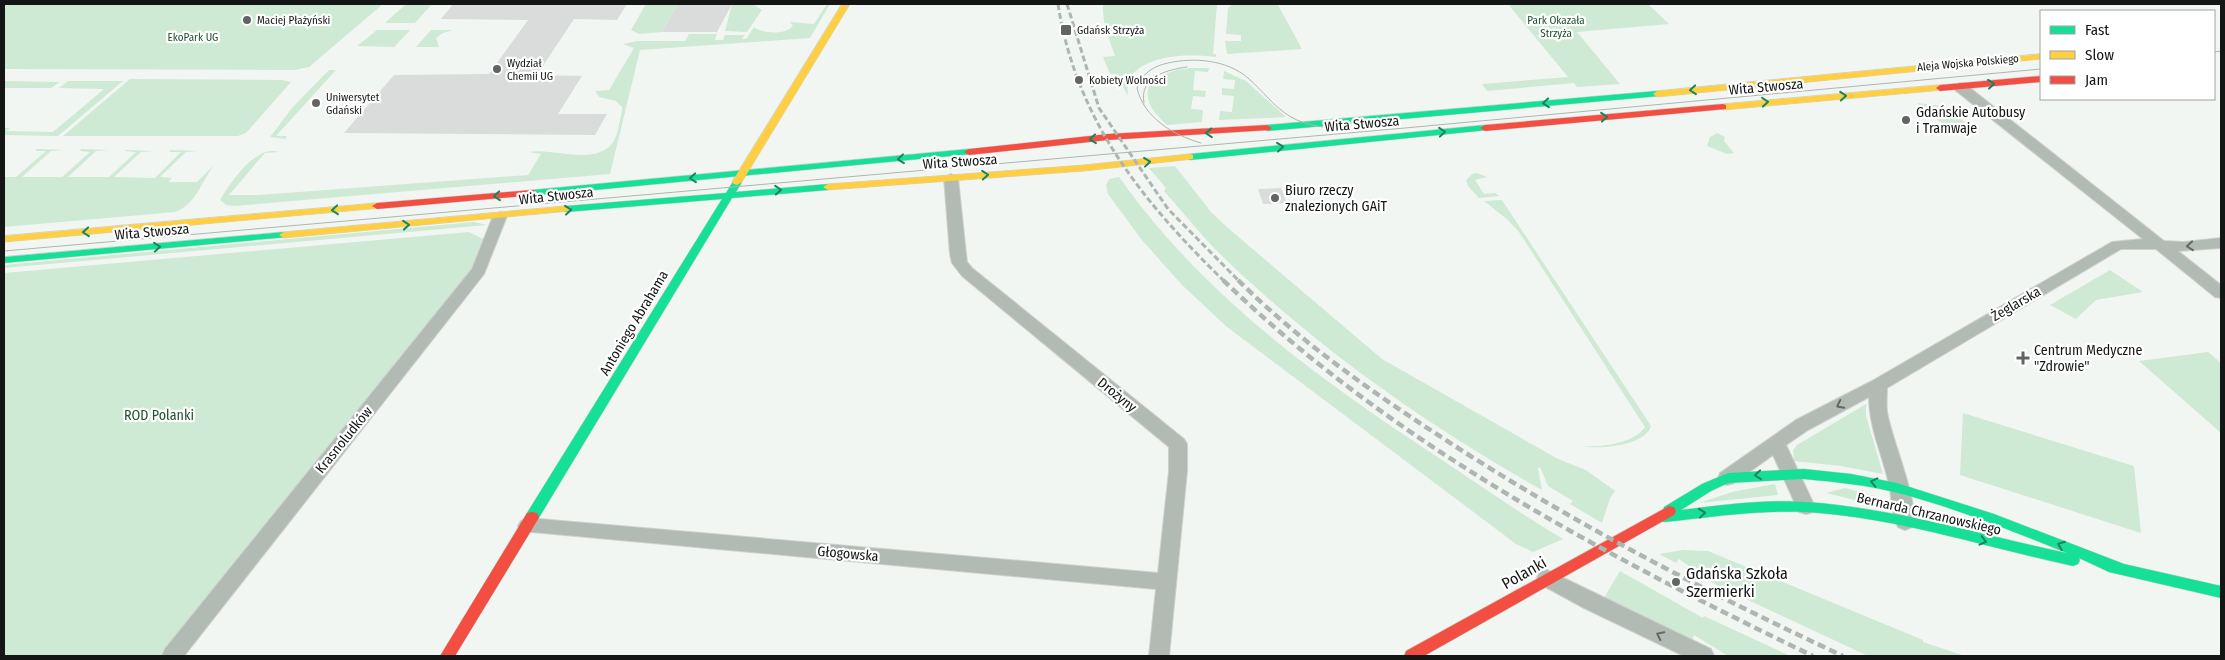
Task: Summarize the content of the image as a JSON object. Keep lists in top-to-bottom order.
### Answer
{
  "streets": {
    "street": [
      "Aleja Wojska Polskiego",
      "Wita Stwosza",
      "Żeglarska",
      "Antoniego Abrahama",
      "Drożyny",
      "Krasnoludków",
      "Bernarda Chrzanowskiego",
      "Głogowska",
      "Polanki"
    ]
  },
  "crossings": [
    ["Aleja Wojska Polskiego", "Wita Stwosza"],
    ["Wita Stwosza", "Antoniego Abrahama"],
    ["Wita Stwosza", "Drożyny"],
    ["Wita Stwosza", "Krasnoludków"],
    ["Żeglarska", "Bernarda Chrzanowskiego"],
    ["Antoniego Abrahama", "Głogowska"],
    ["Drożyny", "Głogowska"],
    ["Bernarda Chrzanowskiego", "Polanki"]
  ],
  "parks": ["Park Okazała Strzyża", "EkoPark UG", "ROD Polanki"],
  "places": {
    "other": [
      "Maciej Płażyński",
      "Wydział Chemii UG",
      "Kobiety Wolności",
      "Uniwersytet Gdański",
      "Gdańskie Autobusy i Tramwaje",
      "Biuro rzeczy znalezionych GAiT",
      "Gdańska Szkoła Szermierki"
    ],
    "transit": ["Gdańsk Strzyża"],
    "health": ["Centrum Medyczne \"Zdrowie\""]
  },
  "legend": ["Fast", "Slow", "Jam"]
}
